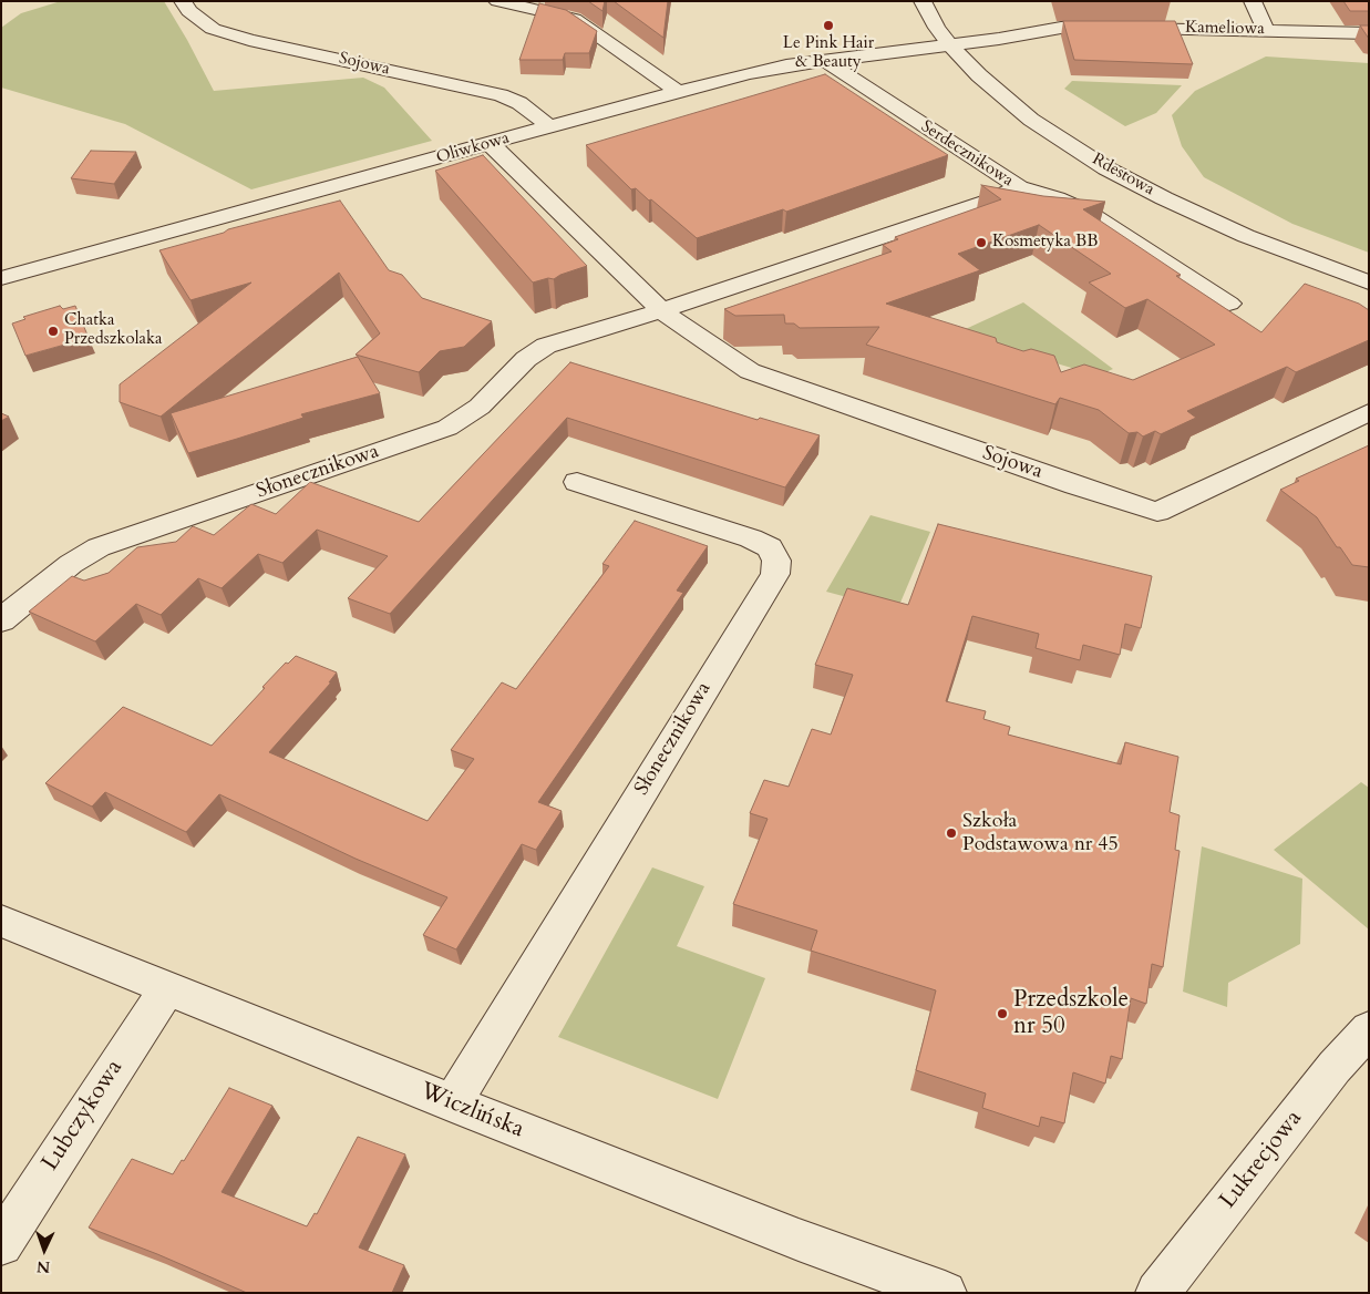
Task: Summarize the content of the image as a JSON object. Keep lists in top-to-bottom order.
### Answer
{
  "streets": {
    "street": [
      "Kameliowa",
      "Sojowa",
      "Oliwkowa",
      "Serdecznikowa",
      "Rdestowa",
      "Słonecznikowa",
      "Wiczlińska",
      "Lubczykowa",
      "Lukrecjowa"
    ]
  },
  "crossings": [
    ["Kameliowa", "Oliwkowa"],
    ["Kameliowa", "Rdestowa"],
    ["Sojowa", "Oliwkowa"],
    ["Sojowa", "Słonecznikowa"],
    ["Oliwkowa", "Serdecznikowa"],
    ["Oliwkowa", "Rdestowa"],
    ["Słonecznikowa", "Wiczlińska"],
    ["Wiczlińska", "Lubczykowa"]
  ],
  "places": [
    "Le Pink Hair & Beauty",
    "Kosmetyka BB",
    "Chatka Przedszkolaka",
    "Szkoła Podstawowa nr 45",
    "Przedszkole nr 50"
  ],
  "north": "bottom"
}
